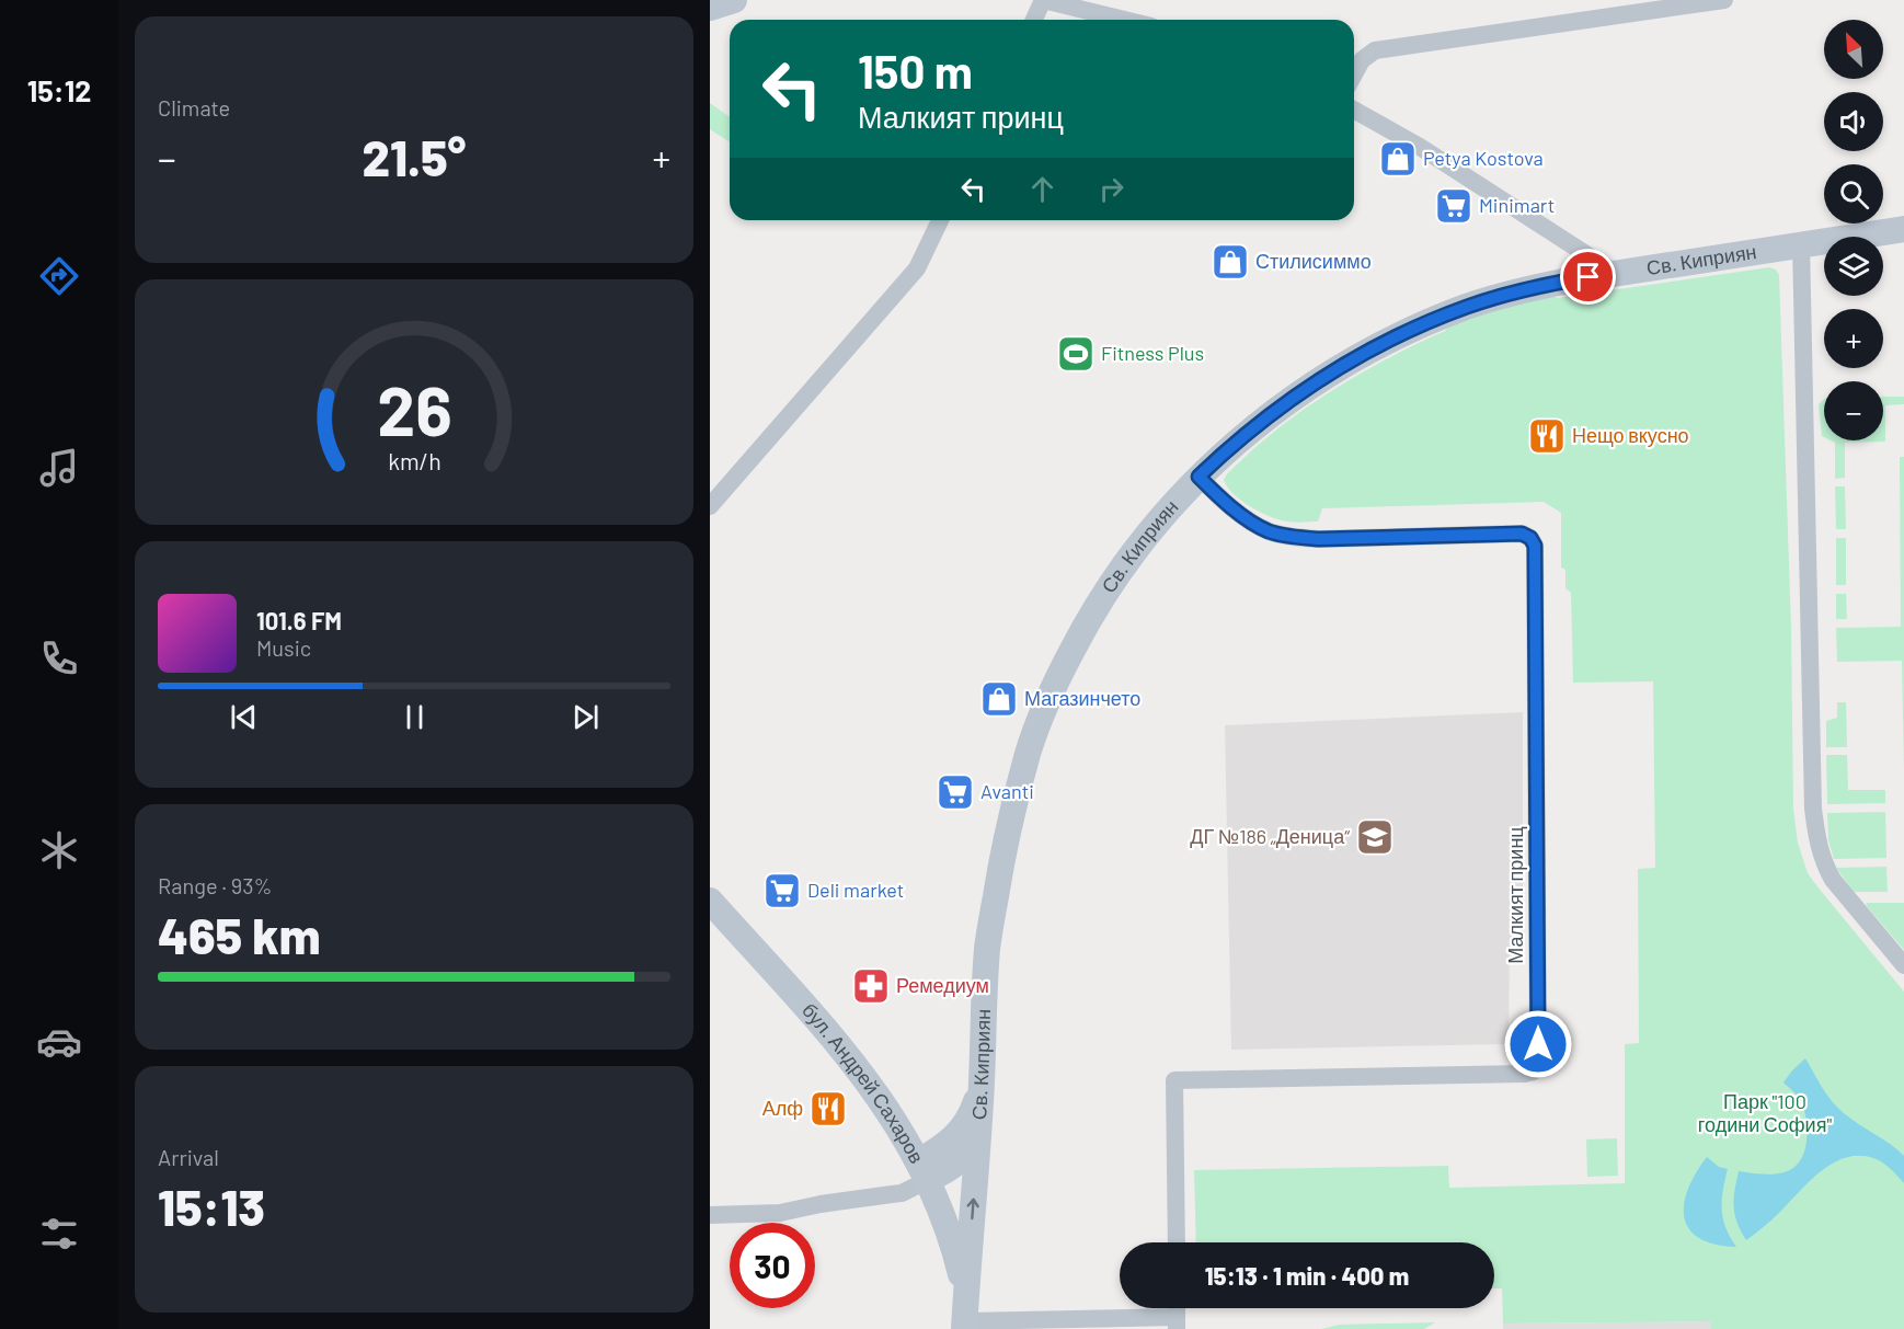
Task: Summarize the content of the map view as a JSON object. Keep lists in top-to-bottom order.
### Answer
{
  "streets": {
    "street": ["Св. Киприян", "Малкият принц", "бул. Андрей Сахаров"]
  },
  "crossings": [
    ["Св. Киприян", "Малкият принц"],
    ["Св. Киприян", "бул. Андрей Сахаров"]
  ],
  "parks": ["Парк \"100 години София\""],
  "places": {
    "shop": ["Petya Kostova", "Стилисиммо", "Магазинчето"],
    "supermarket": ["Minimart", "Avanti", "Deli market"],
    "sports": ["Fitness Plus"],
    "restaurant": ["Нещо вкусно", "Алф"],
    "school or university": ["ДГ №186 „Деница“"],
    "pharmacy": ["Ремедиум"]
  },
  "north": "top left",
  "page": {
    "tabs": "15:12",
    "tile": [
      "Climate",
      ["Range · 93%", "465 km"],
      ["Arrival", "15:13"]
    ],
    "map_buttons": ["+", "−"],
    "turn": ["150 m", "Малкият принц"],
    "heat": ["−", "21.5°", "+"],
    "song": ["101.6 FM", "Music"],
    "limit": "30",
    "trip": "15:13 · 1 min · 400 m",
    "gauge": ["26", "km/h"]
  }
}
